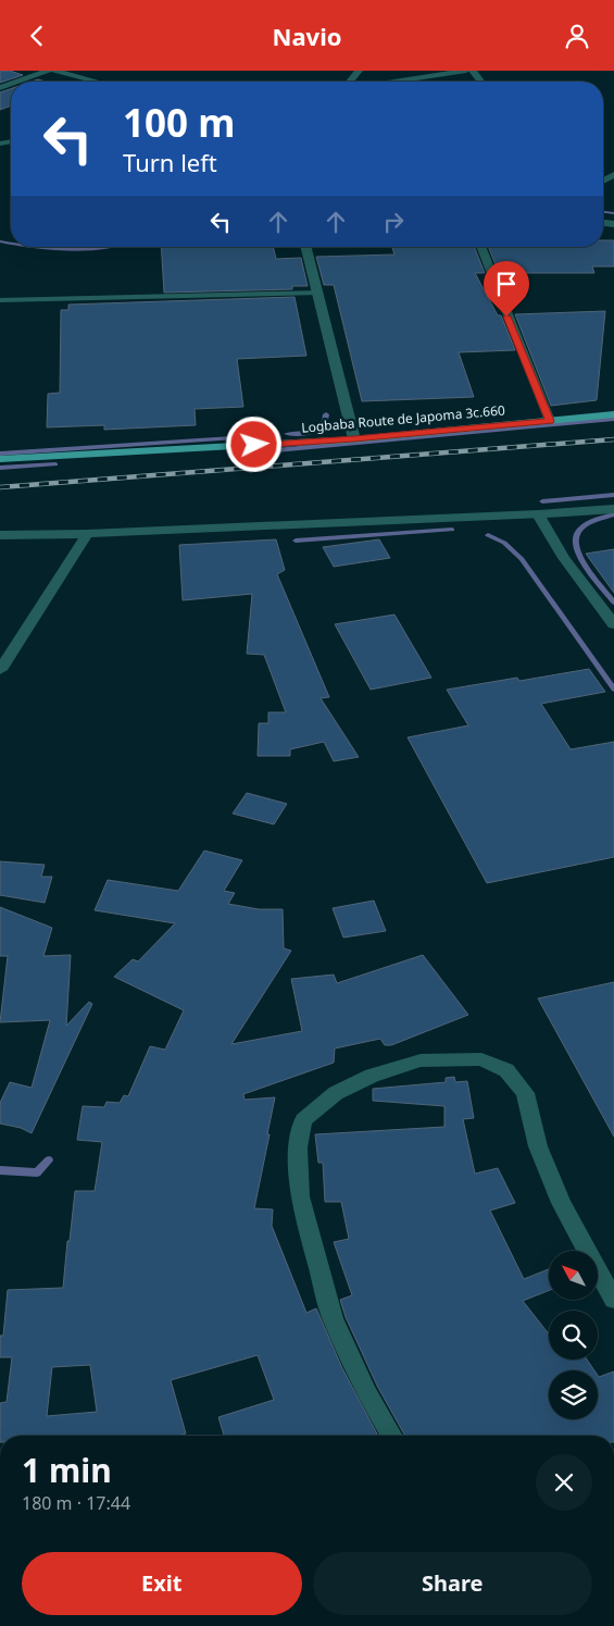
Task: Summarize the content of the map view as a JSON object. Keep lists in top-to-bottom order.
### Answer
{
  "streets": {
    "main road": ["Logbaba Route de Japoma 3c.660"]
  },
  "north": "top left",
  "page": {
    "header": "Navio",
    "turn": ["100 m", "Turn left"],
    "heading": ["1 min", "180 m · 17:44"],
    "buttons": ["Exit", "Share"]
  }
}
